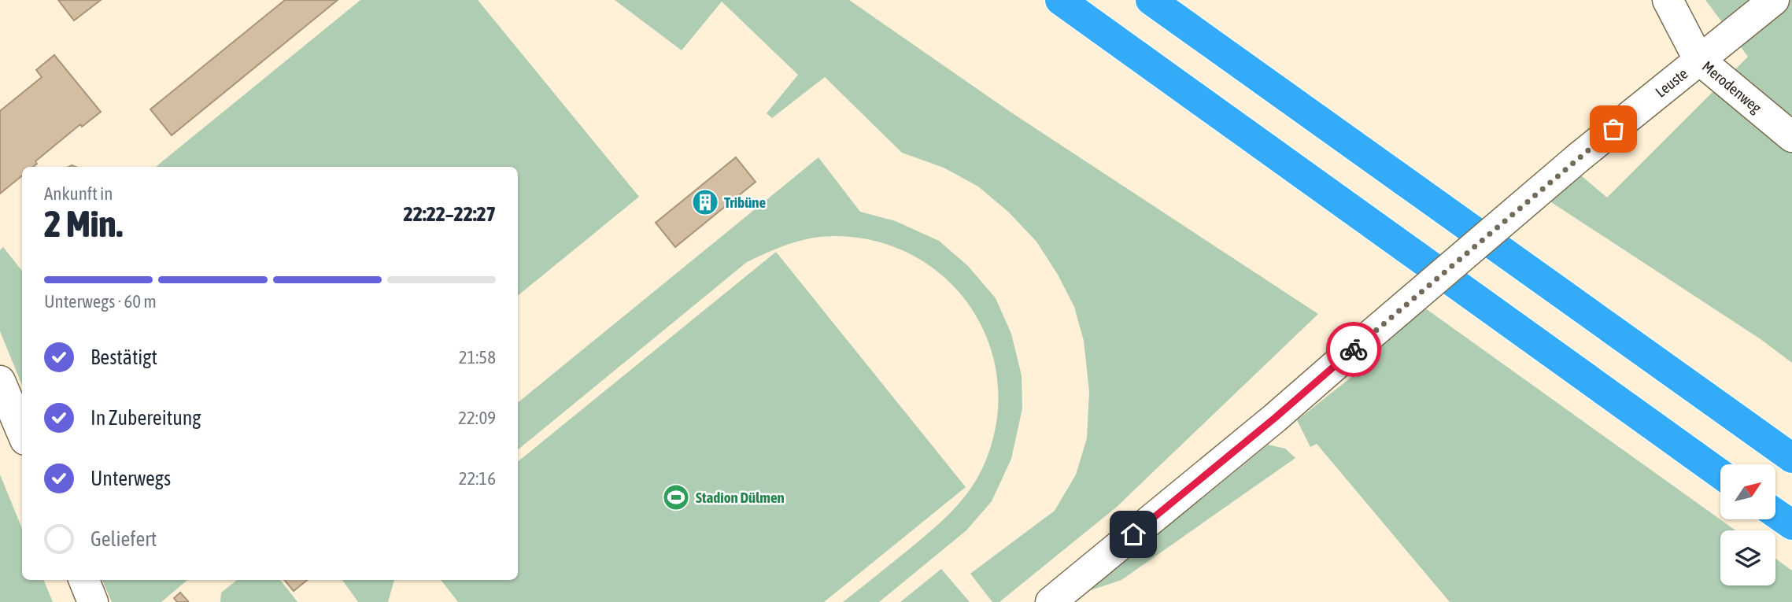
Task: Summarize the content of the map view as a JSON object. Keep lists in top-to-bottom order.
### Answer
{
  "streets": {
    "street": ["Leuste", "Merodenweg"]
  },
  "crossings": [
    ["Leuste", "Merodenweg"]
  ],
  "places": {
    "building": ["Tribüne"],
    "sports": ["Stadion Dülmen"]
  },
  "north": "top right",
  "page": {
    "heading": ["2 Min.", "Ankunft in", "22:22–22:27"],
    "bar": "Unterwegs · 60 m",
    "list": [
      ["Bestätigt", "21:58"],
      ["In Zubereitung", "22:09"],
      ["Unterwegs", "22:16"],
      "Geliefert"
    ]
  }
}
